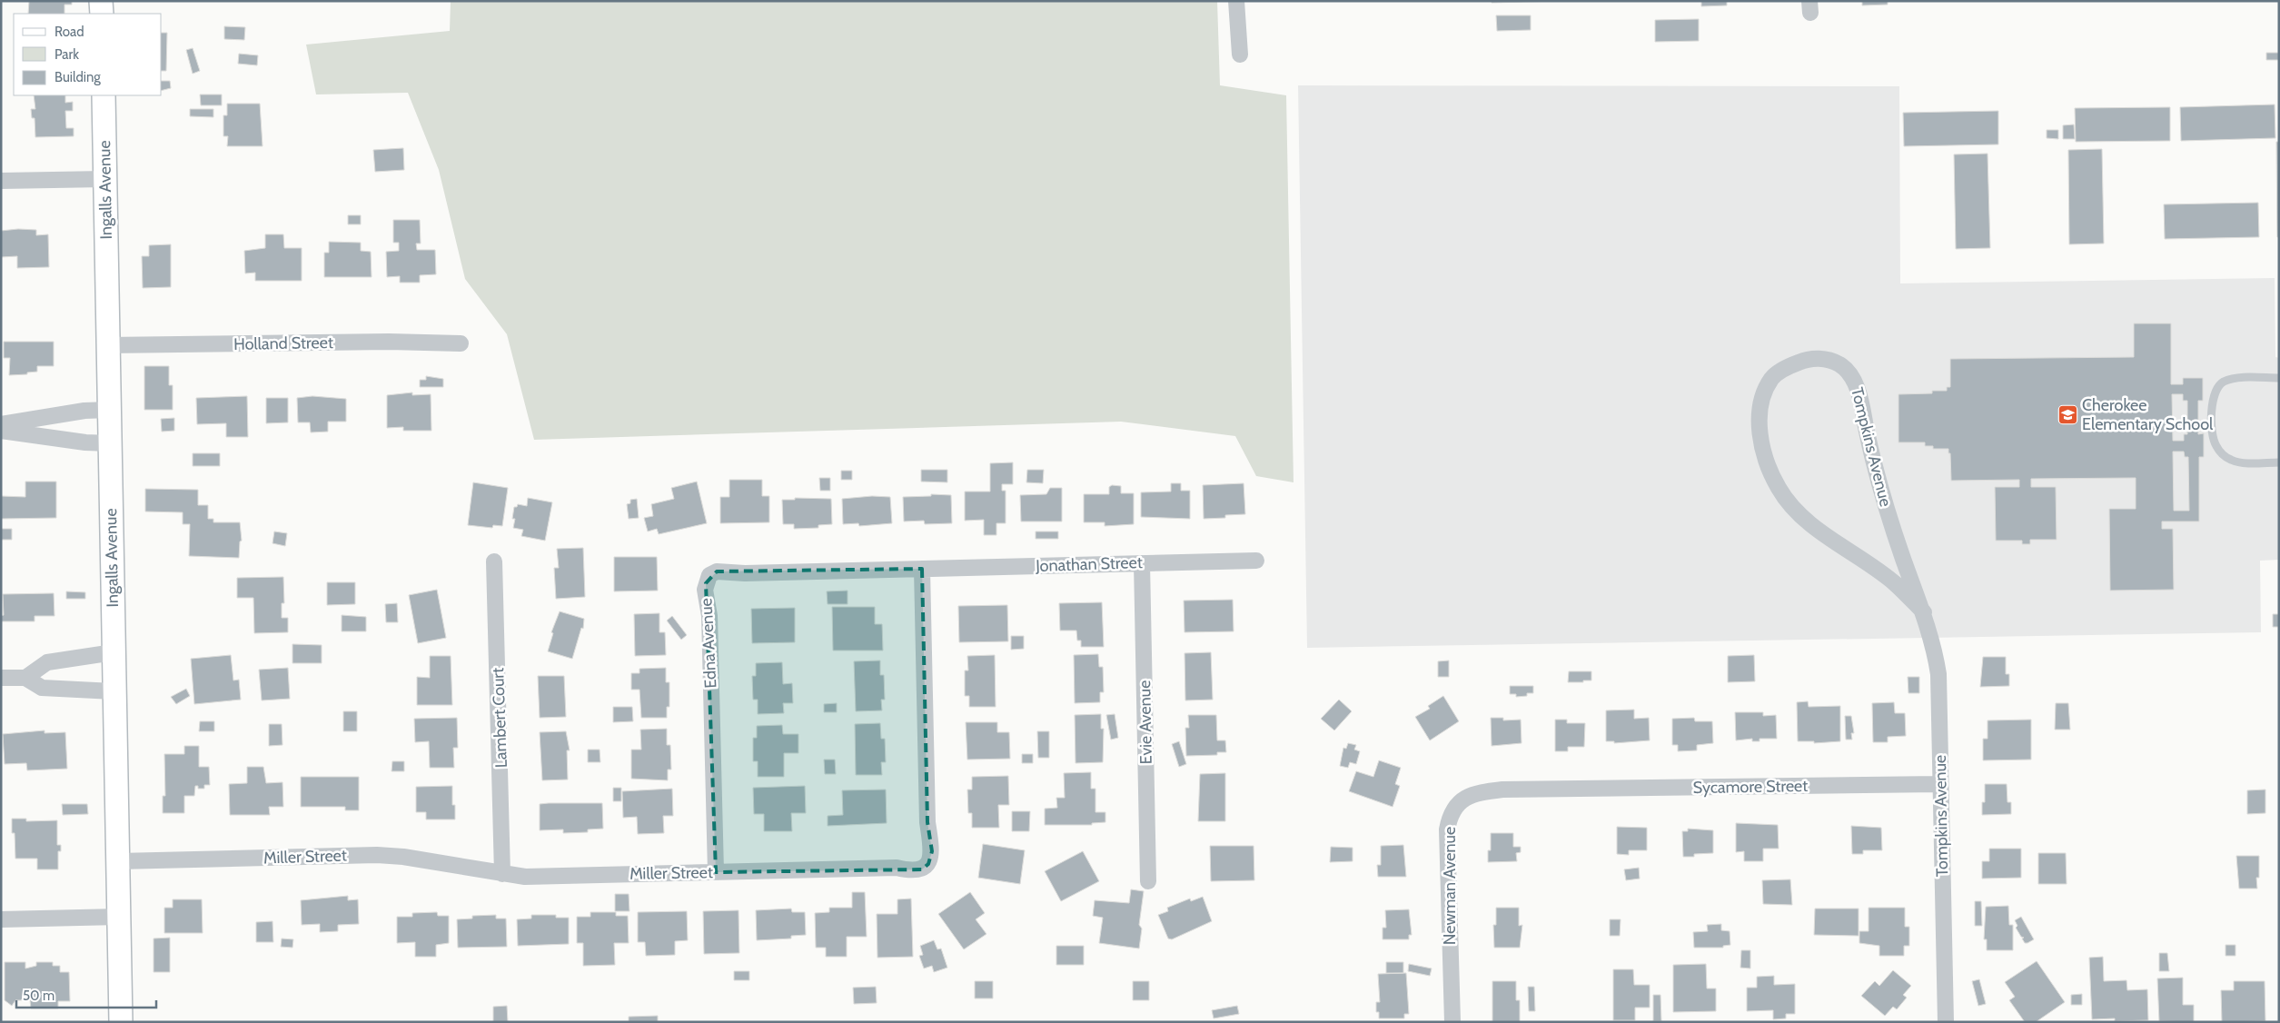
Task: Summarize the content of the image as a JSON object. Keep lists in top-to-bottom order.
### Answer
{
  "streets": {
    "main road": ["Ingalls Avenue"],
    "street": [
      "Holland Street",
      "Tompkins Avenue",
      "Jonathan Street",
      "Edna Avenue",
      "Lambert Court",
      "Evie Avenue",
      "Sycamore Street",
      "Miller Street",
      "Newman Avenue"
    ]
  },
  "crossings": [
    ["Ingalls Avenue", "Holland Street"],
    ["Ingalls Avenue", "Miller Street"],
    ["Tompkins Avenue", "Sycamore Street"],
    ["Jonathan Street", "Edna Avenue"],
    ["Jonathan Street", "Evie Avenue"],
    ["Jonathan Street", "Miller Street"],
    ["Edna Avenue", "Miller Street"],
    ["Lambert Court", "Miller Street"],
    ["Sycamore Street", "Newman Avenue"]
  ],
  "places": {
    "school or university": ["Cherokee Elementary School"]
  },
  "legend": ["Road", "Park", "Building"],
  "scale_bar": "50 m"
}
